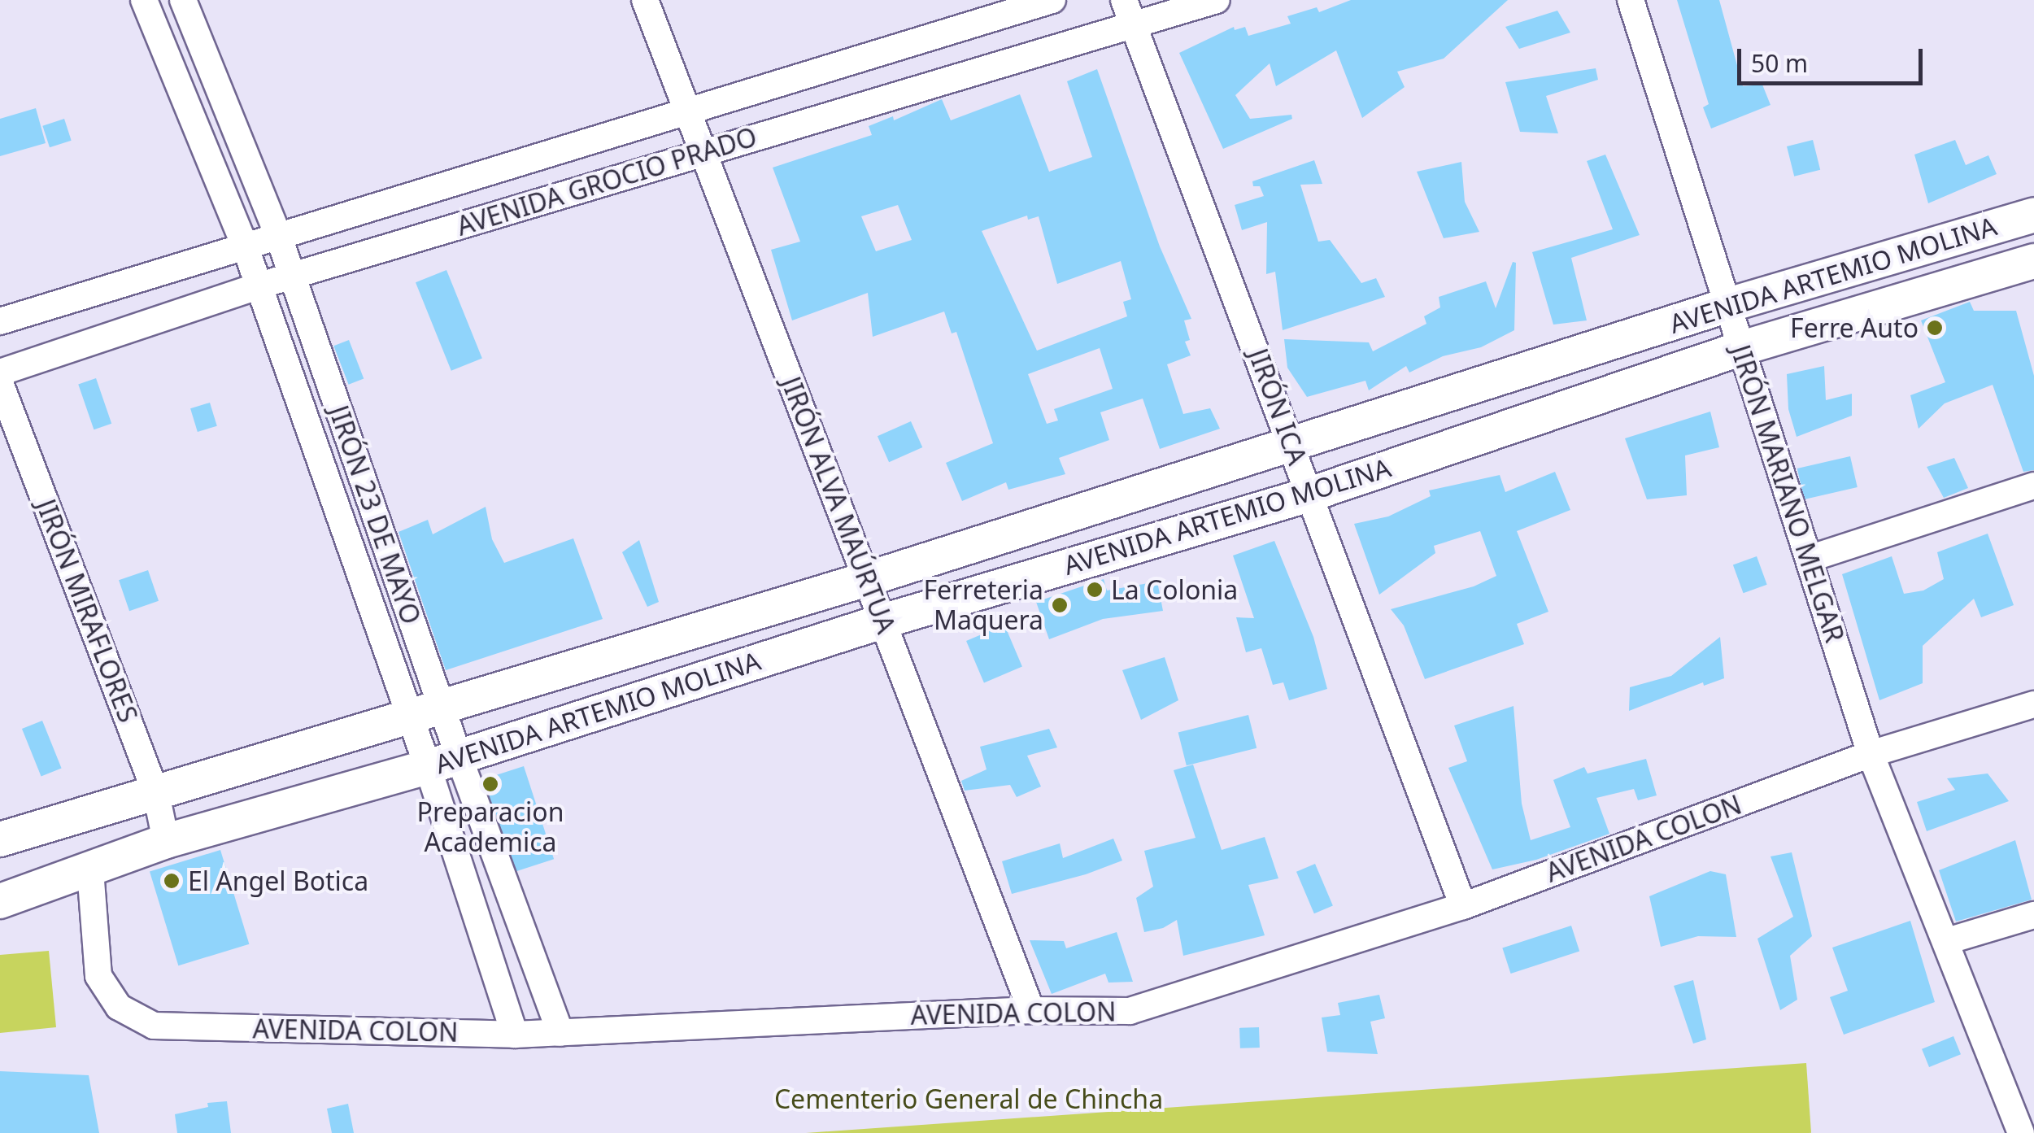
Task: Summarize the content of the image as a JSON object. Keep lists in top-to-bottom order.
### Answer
{
  "streets": {
    "street": [
      "AVENIDA GROCIO PRADO",
      "AVENIDA ARTEMIO MOLINA",
      "JIRÓN ICA",
      "JIRÓN MARIANO MELGAR",
      "JIRÓN ALVA MAÚRTUA",
      "JIRÓN 23 DE MAYO",
      "JIRÓN MIRAFLORES",
      "AVENIDA COLON"
    ]
  },
  "crossings": [
    ["AVENIDA GROCIO PRADO", "JIRÓN ICA"],
    ["AVENIDA GROCIO PRADO", "JIRÓN ALVA MAÚRTUA"],
    ["AVENIDA GROCIO PRADO", "JIRÓN 23 DE MAYO"],
    ["AVENIDA ARTEMIO MOLINA", "JIRÓN ICA"],
    ["AVENIDA ARTEMIO MOLINA", "JIRÓN MARIANO MELGAR"],
    ["AVENIDA ARTEMIO MOLINA", "JIRÓN ALVA MAÚRTUA"],
    ["AVENIDA ARTEMIO MOLINA", "JIRÓN 23 DE MAYO"],
    ["AVENIDA ARTEMIO MOLINA", "JIRÓN MIRAFLORES"],
    ["AVENIDA ARTEMIO MOLINA", "AVENIDA COLON"],
    ["JIRÓN ICA", "AVENIDA COLON"],
    ["JIRÓN MARIANO MELGAR", "AVENIDA COLON"],
    ["JIRÓN ALVA MAÚRTUA", "AVENIDA COLON"],
    ["JIRÓN 23 DE MAYO", "AVENIDA COLON"]
  ],
  "parks": ["Cementerio General de Chincha"],
  "places": [
    "Ferre Auto",
    "La Colonia",
    "Ferreteria Maquera",
    "Preparacion Academica",
    "El Angel Botica"
  ],
  "scale_bar": "50 m"
}
